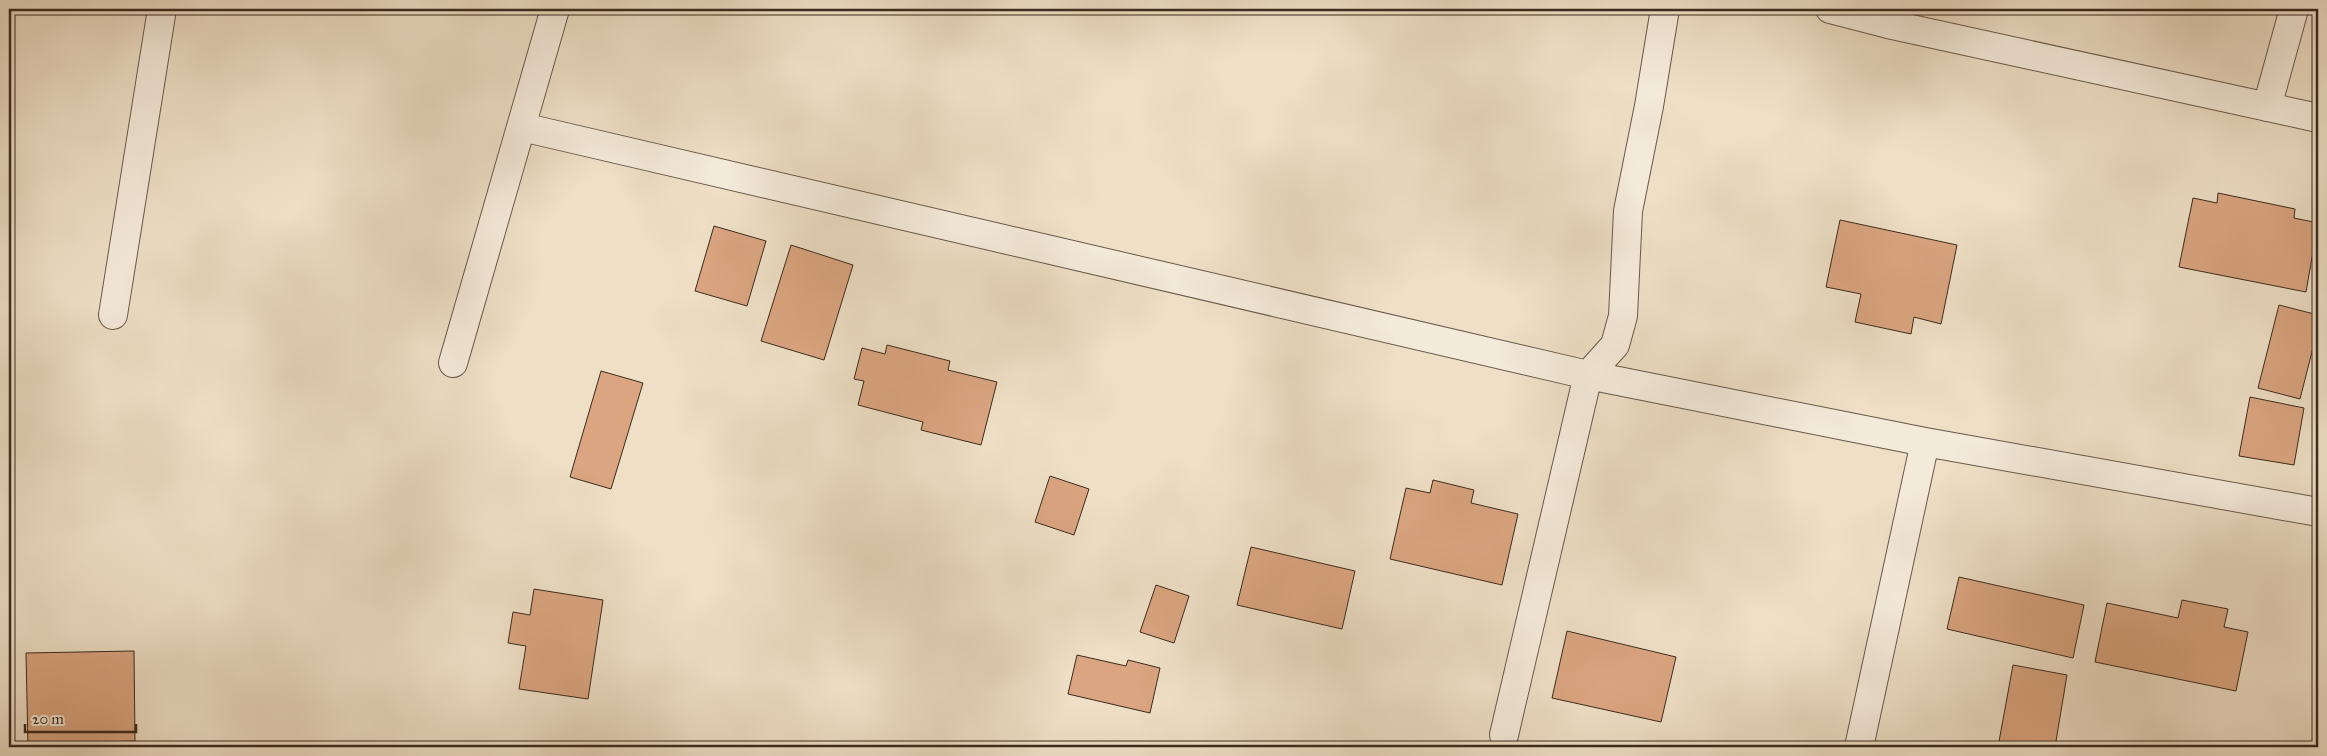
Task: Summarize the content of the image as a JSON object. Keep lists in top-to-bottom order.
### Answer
{
  "scale_bar": "20 m"
}
